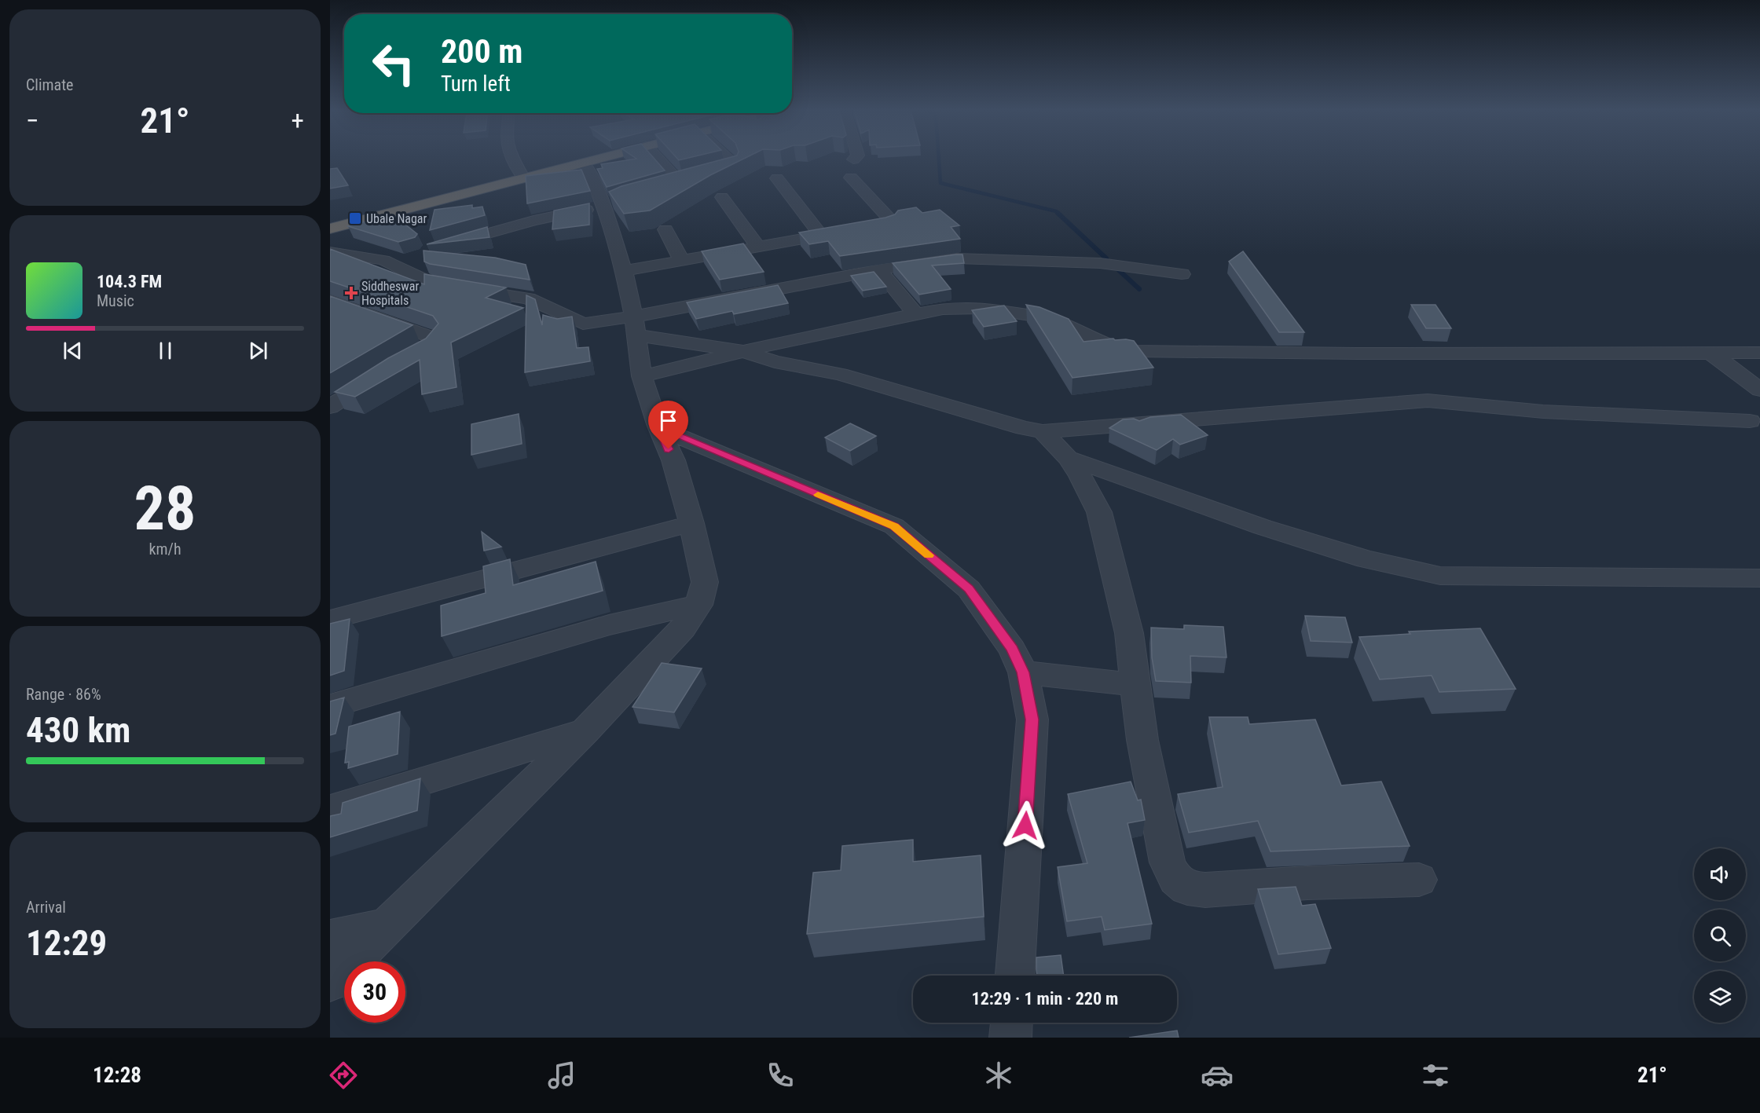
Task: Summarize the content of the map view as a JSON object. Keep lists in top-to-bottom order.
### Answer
{
  "places": {
    "transit": ["Ubale Nagar"],
    "health": ["Siddheswar Hospitals"]
  },
  "page": {
    "tile": [
      "Climate",
      ["28", "km/h"],
      ["Range · 86%", "430 km"],
      ["Arrival", "12:29"]
    ],
    "turn": ["200 m", "Turn left"],
    "heat": ["−", "21°", "+"],
    "song": ["104.3 FM", "Music"],
    "limit": "30",
    "trip": "12:29 · 1 min · 220 m",
    "tabs": ["12:28", "21°"]
  }
}
